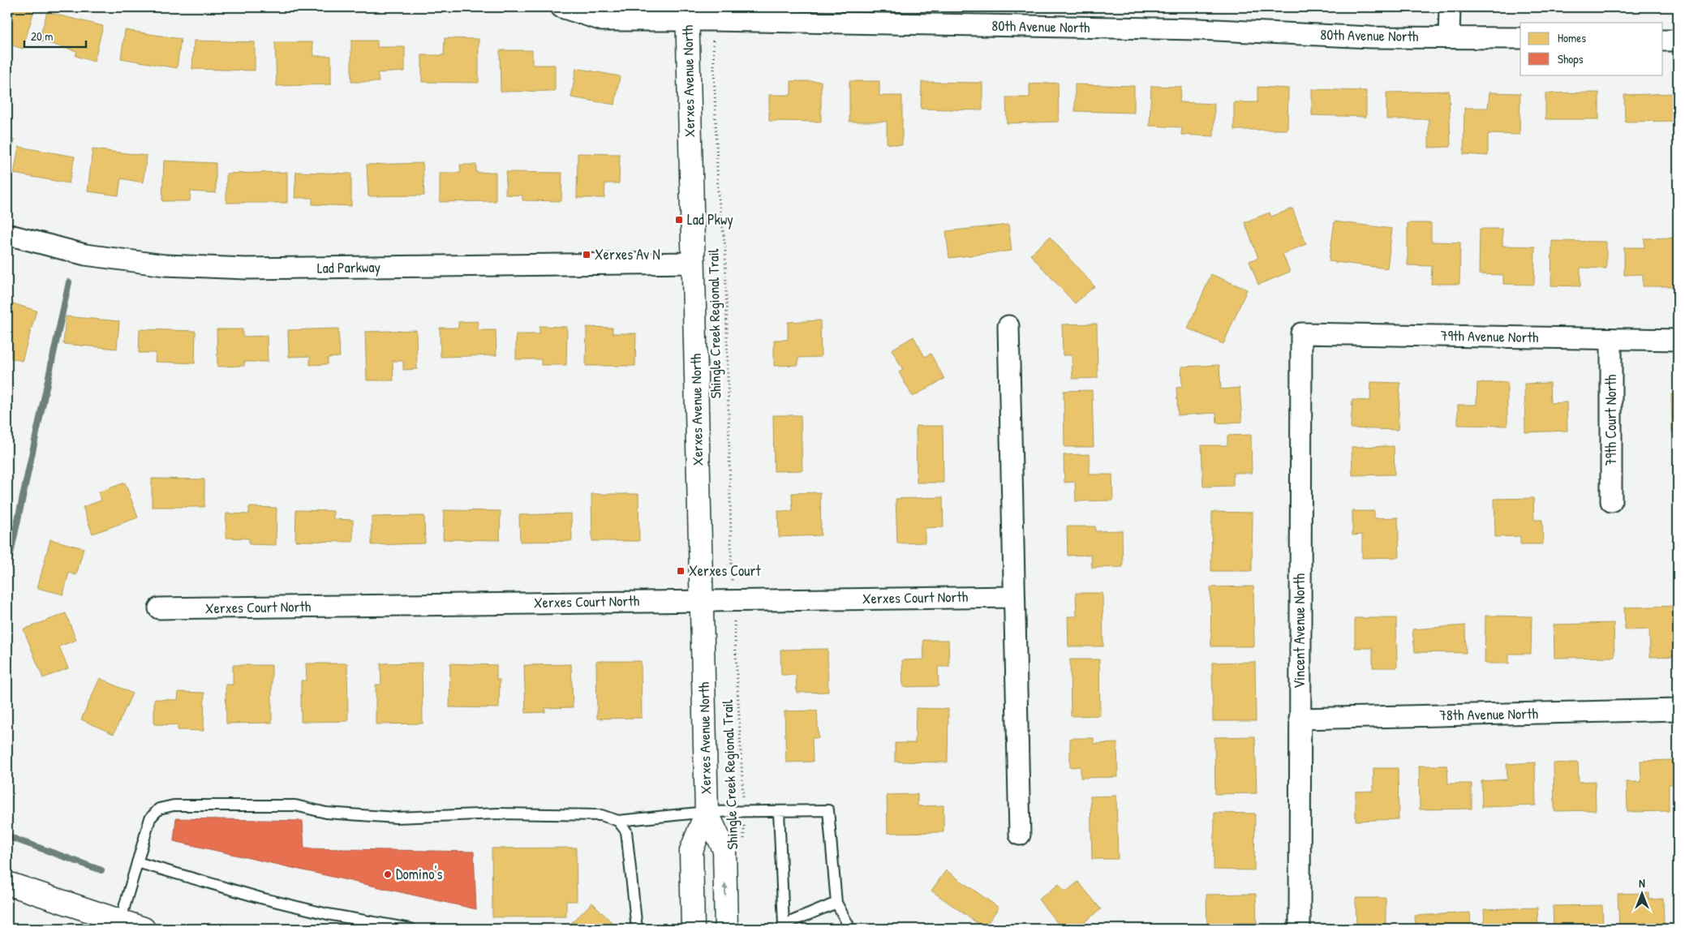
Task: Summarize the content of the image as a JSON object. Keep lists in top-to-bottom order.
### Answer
{
  "streets": {
    "street": [
      "80th Avenue North",
      "Xerxes Avenue North",
      "Lad Parkway",
      "79th Avenue North",
      "79th Court North",
      "Xerxes Court North",
      "Vincent Avenue North",
      "78th Avenue North"
    ],
    "path": ["Shingle Creek Regional Trail"]
  },
  "crossings": [
    ["80th Avenue North", "Xerxes Avenue North"],
    ["Xerxes Avenue North", "Lad Parkway"],
    ["Xerxes Avenue North", "Xerxes Court North"],
    ["79th Avenue North", "79th Court North"],
    ["79th Avenue North", "Vincent Avenue North"],
    ["Vincent Avenue North", "78th Avenue North"]
  ],
  "places": {
    "transit": ["Lad Pkwy", "Xerxes Av N", "Xerxes Court"],
    "other": ["Domino's"]
  },
  "legend": ["Homes", "Shops"],
  "scale_bar": "20 m",
  "north": "top"
}
